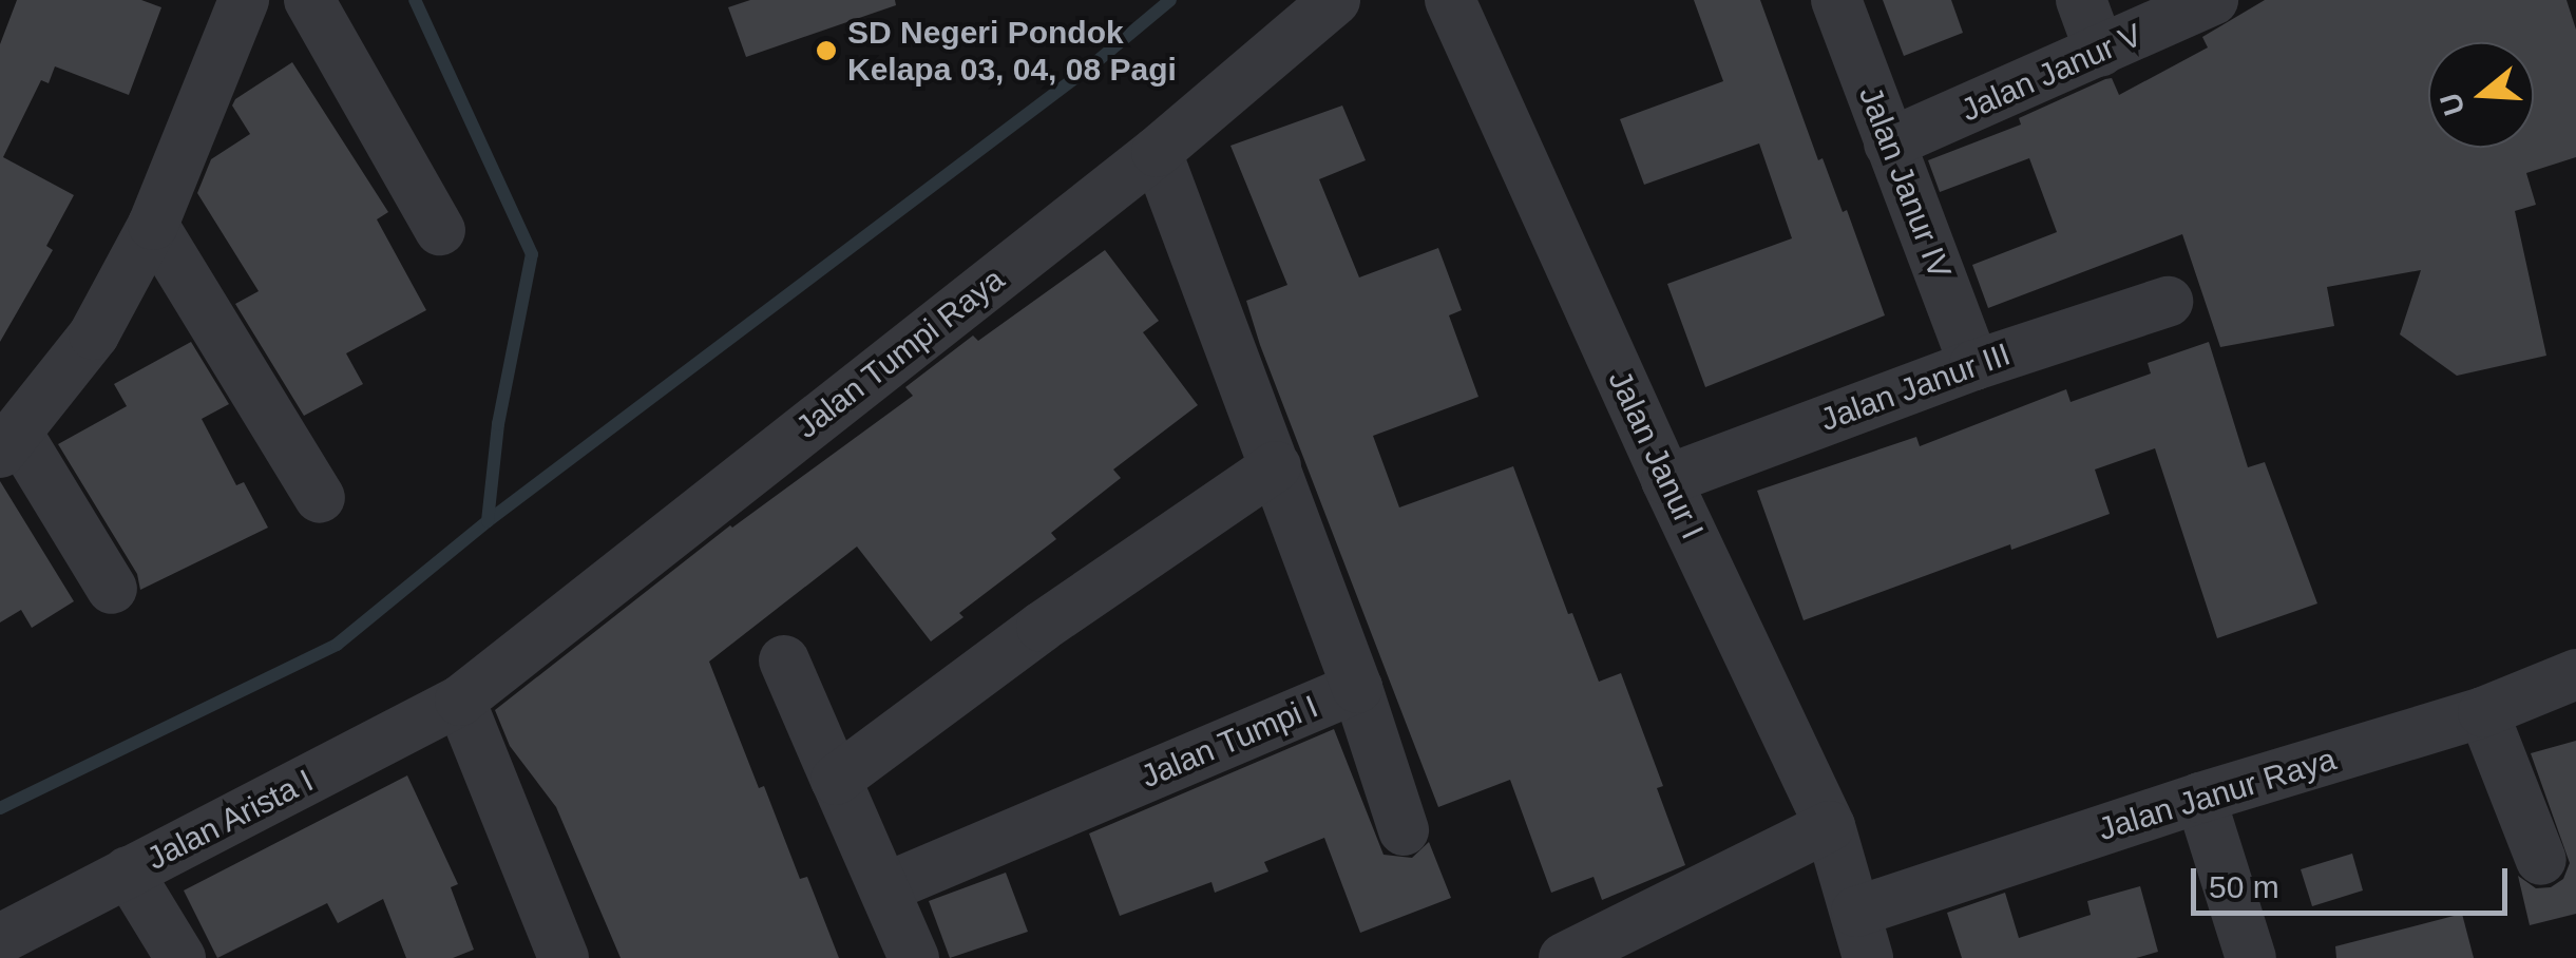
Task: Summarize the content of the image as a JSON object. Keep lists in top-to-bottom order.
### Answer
{
  "streets": {
    "street": [
      "Jalan Janur V",
      "Jalan Janur IV",
      "Jalan Tumpi Raya",
      "Jalan Janur III",
      "Jalan Janur I",
      "Jalan Tumpi I",
      "Jalan Janur Raya",
      "Jalan Arista I"
    ]
  },
  "crossings": [
    ["Jalan Janur V", "Jalan Janur IV"],
    ["Jalan Janur IV", "Jalan Janur III"],
    ["Jalan Tumpi Raya", "Jalan Tumpi I"],
    ["Jalan Tumpi Raya", "Jalan Arista I"],
    ["Jalan Janur III", "Jalan Janur I"],
    ["Jalan Janur I", "Jalan Janur Raya"]
  ],
  "places": ["SD Negeri Pondok Kelapa 03, 04, 08 Pagi"],
  "scale_bar": "50 m",
  "north": "left"
}
